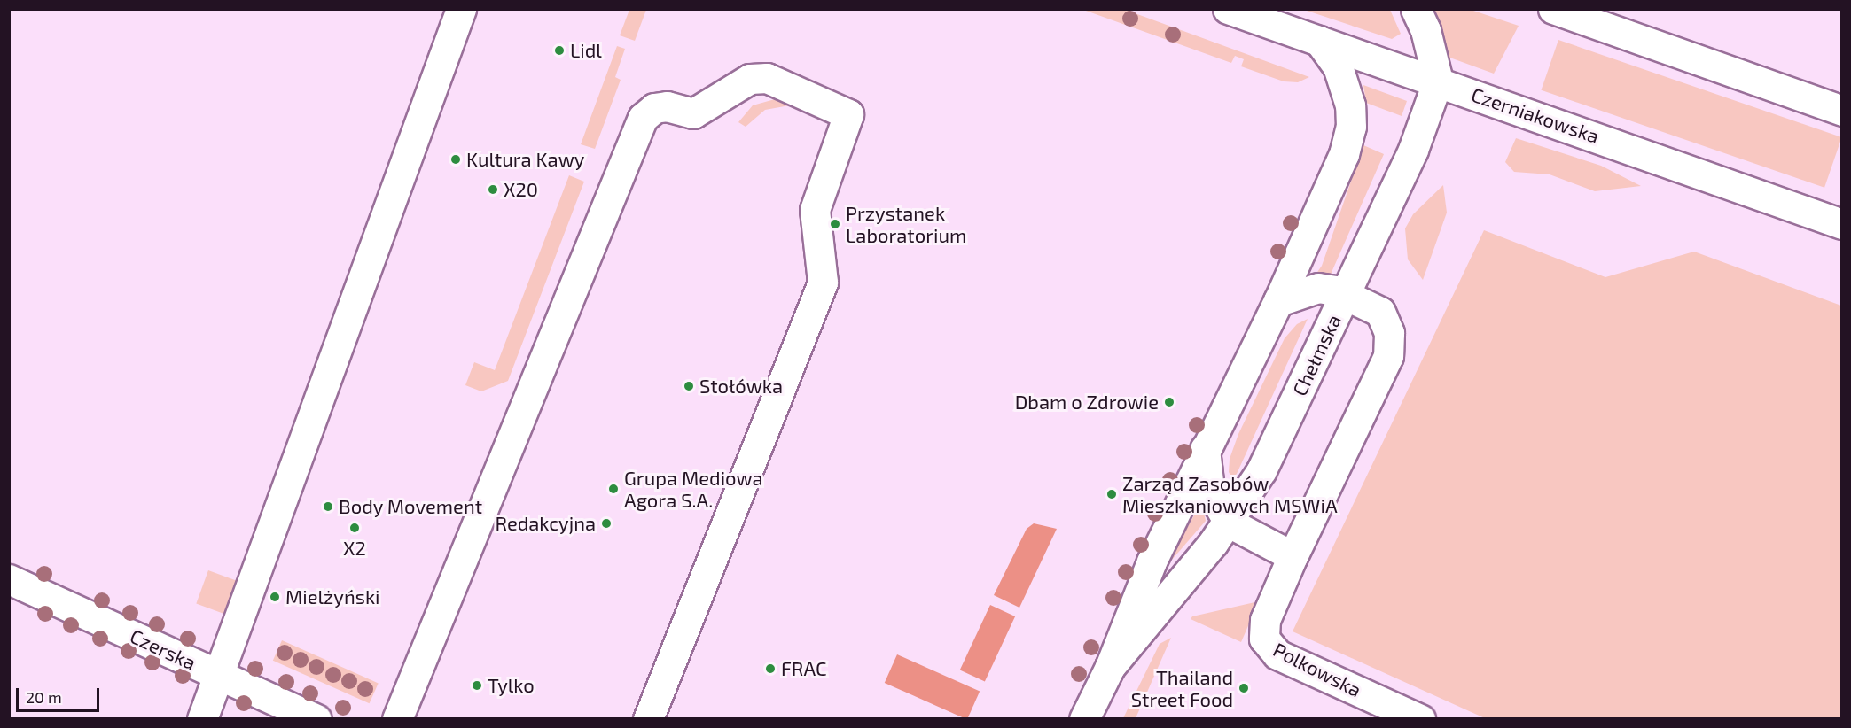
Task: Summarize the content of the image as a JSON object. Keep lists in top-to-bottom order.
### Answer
{
  "streets": {
    "street": [
      "Czerniakowska",
      "Chełmska",
      "Czerska",
      "Polkowska"
    ]
  },
  "crossings": [
    ["Czerniakowska", "Chełmska"],
    ["Chełmska", "Polkowska"]
  ],
  "places": [
    "Lidl",
    "Kultura Kawy",
    "X20",
    "Przystanek Laboratorium",
    "Stołówka",
    "Dbam o Zdrowie",
    "Grupa Mediowa Agora S.A.",
    "Zarząd Zasobów Mieszkaniowych MSWiA",
    "Body Movement",
    "Redakcyjna",
    "X2",
    "Mielżyński",
    "FRAC",
    "Tylko",
    "Thailand Street Food"
  ],
  "scale_bar": "20 m"
}
